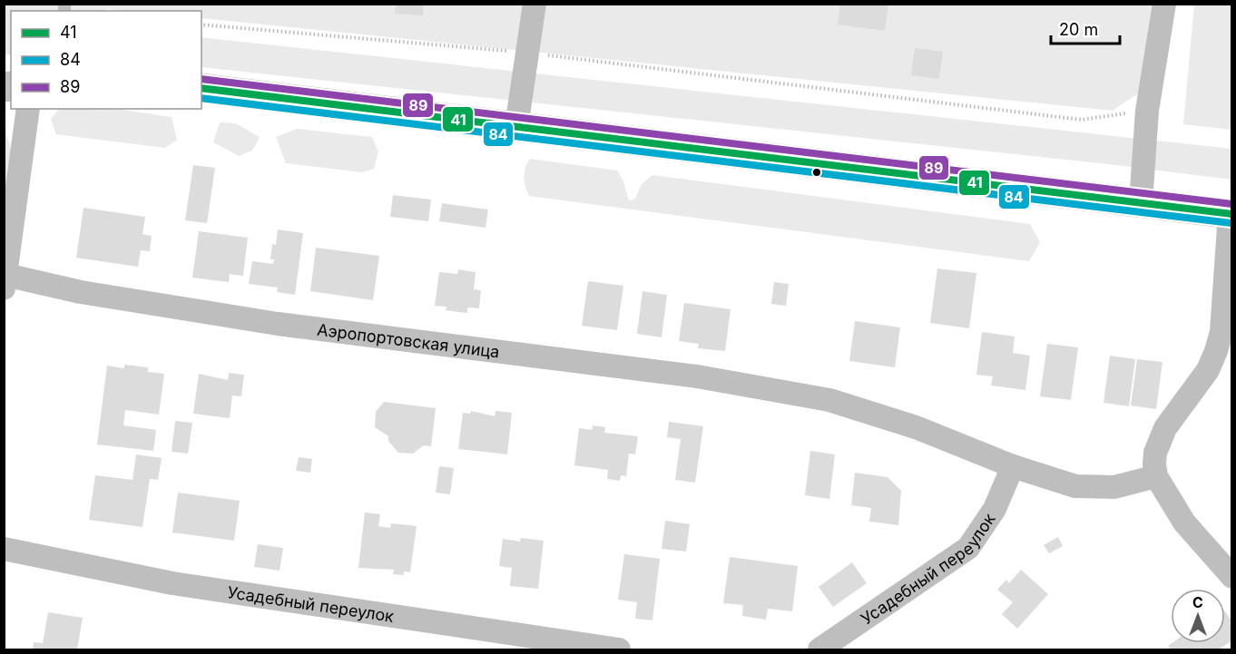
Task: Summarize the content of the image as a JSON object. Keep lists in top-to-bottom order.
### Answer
{
  "streets": {
    "street": ["Аэропортовская улица", "Усадебный переулок"]
  },
  "crossings": [
    ["Аэропортовская улица", "Усадебный переулок"]
  ],
  "lines": ["transit line 89", "transit line 41", "transit line 84"],
  "legend": ["41", "84", "89"],
  "scale_bar": "20 m",
  "north": "top"
}
